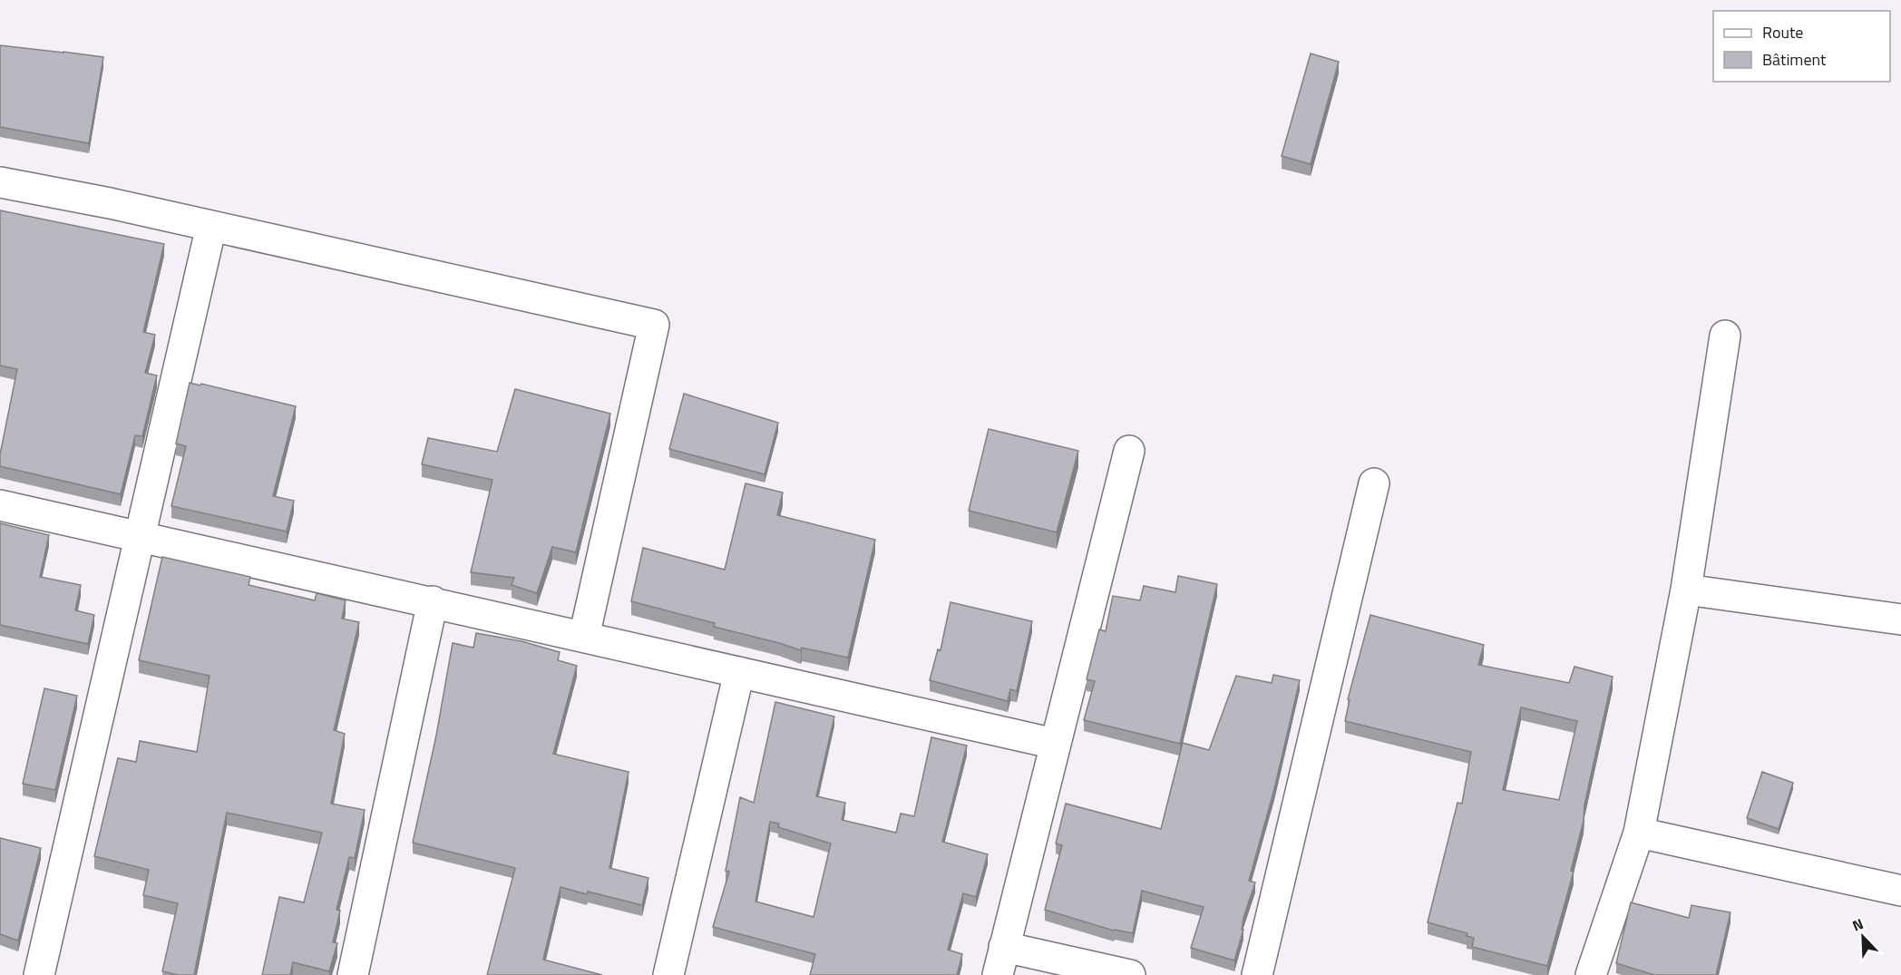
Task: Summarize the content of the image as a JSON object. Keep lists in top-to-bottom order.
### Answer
{
  "legend": ["Route", "Bâtiment"],
  "north": "top left"
}
